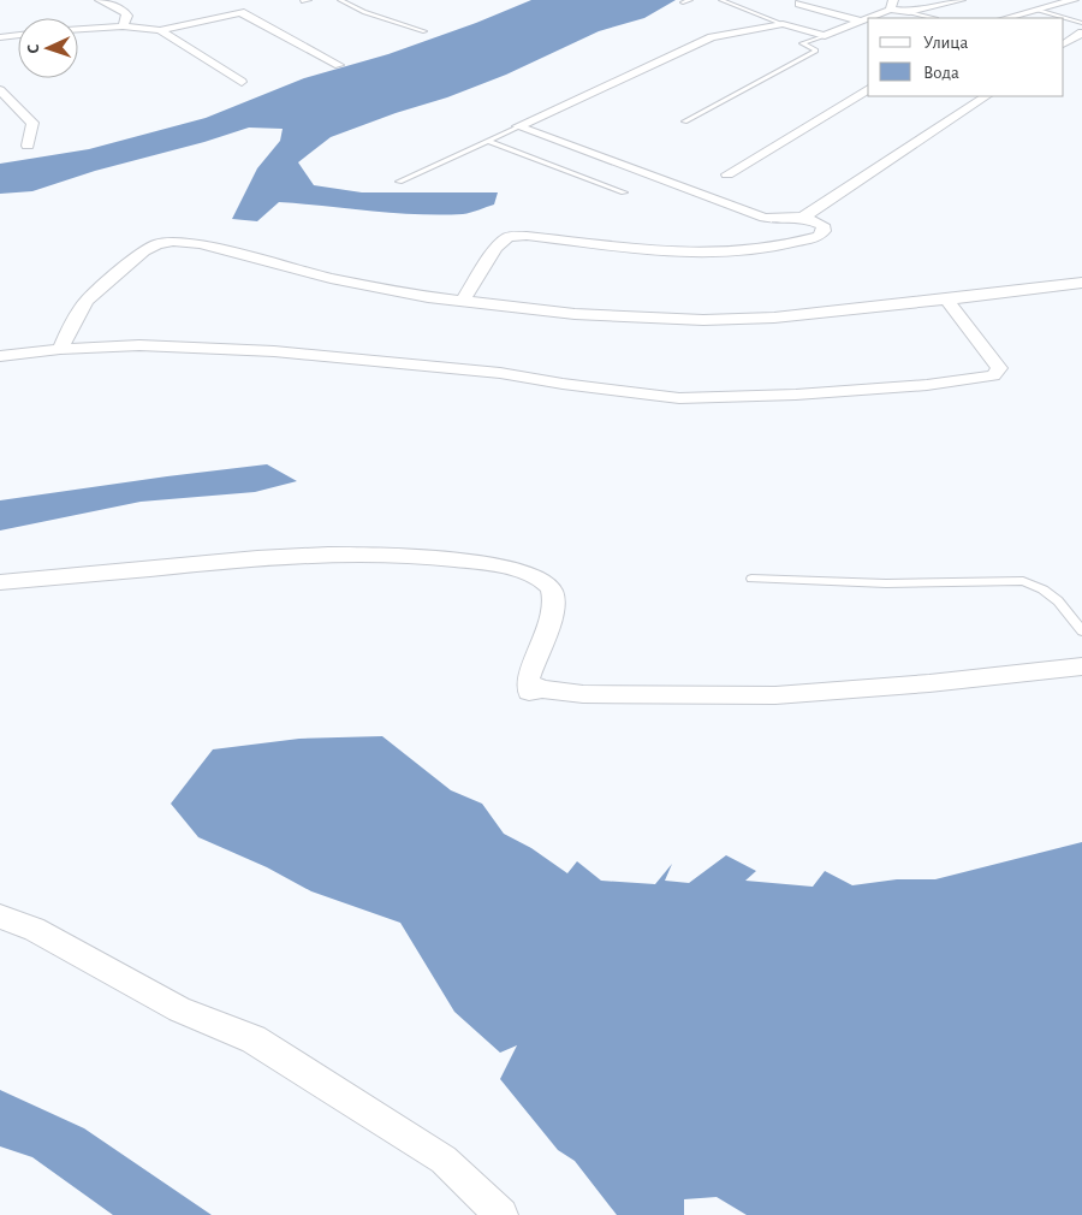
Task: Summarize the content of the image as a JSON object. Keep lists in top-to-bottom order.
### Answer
{
  "legend": ["Улица", "Вода"],
  "north": "left"
}
